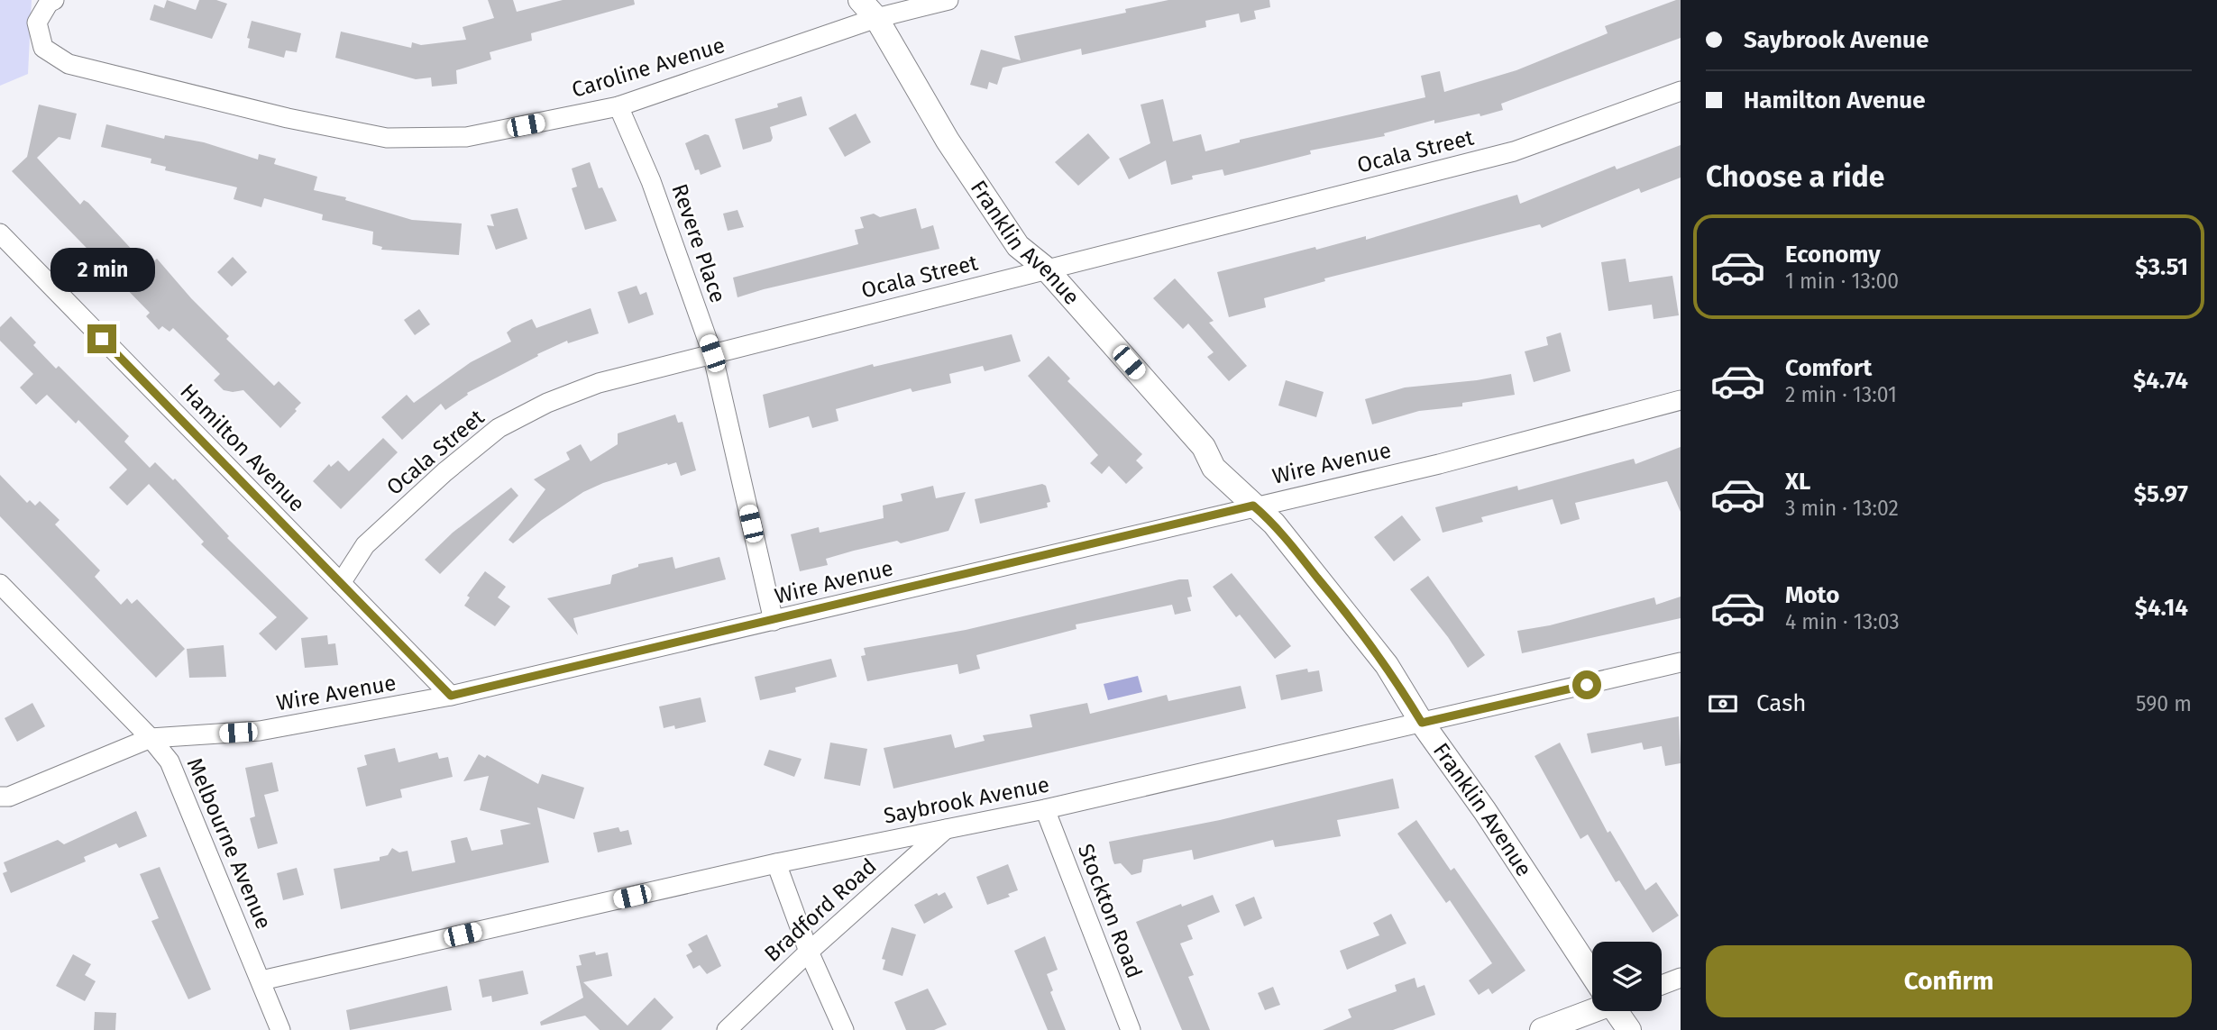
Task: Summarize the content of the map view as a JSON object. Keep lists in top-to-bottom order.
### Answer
{
  "streets": {
    "street": [
      "Caroline Avenue",
      "Ocala Street",
      "Franklin Avenue",
      "Revere Place",
      "Hamilton Avenue",
      "Wire Avenue",
      "Saybrook Avenue",
      "Melbourne Avenue",
      "Bradford Road",
      "Stockton Road"
    ]
  },
  "crossings": [
    ["Caroline Avenue", "Franklin Avenue"],
    ["Caroline Avenue", "Revere Place"],
    ["Ocala Street", "Franklin Avenue"],
    ["Ocala Street", "Revere Place"],
    ["Ocala Street", "Hamilton Avenue"],
    ["Franklin Avenue", "Wire Avenue"],
    ["Franklin Avenue", "Saybrook Avenue"],
    ["Revere Place", "Wire Avenue"],
    ["Hamilton Avenue", "Wire Avenue"],
    ["Wire Avenue", "Melbourne Avenue"],
    ["Saybrook Avenue", "Melbourne Avenue"],
    ["Saybrook Avenue", "Bradford Road"],
    ["Saybrook Avenue", "Stockton Road"]
  ],
  "page": {
    "banner": ["Saybrook Avenue", "Hamilton Avenue"],
    "heading": "Choose a ride",
    "list": [
      {
        "name": "Economy",
        "note": "1 min · 13:00",
        "value": "$3.51"
      },
      {
        "name": "Comfort",
        "note": "2 min · 13:01",
        "value": "$4.74"
      },
      {
        "name": "XL",
        "note": "3 min · 13:02",
        "value": "$5.97"
      },
      {
        "name": "Moto",
        "note": "4 min · 13:03",
        "value": "$4.14"
      }
    ],
    "bubble": "2 min",
    "pay": ["Cash", "590 m"],
    "buttons": "Confirm"
  }
}
